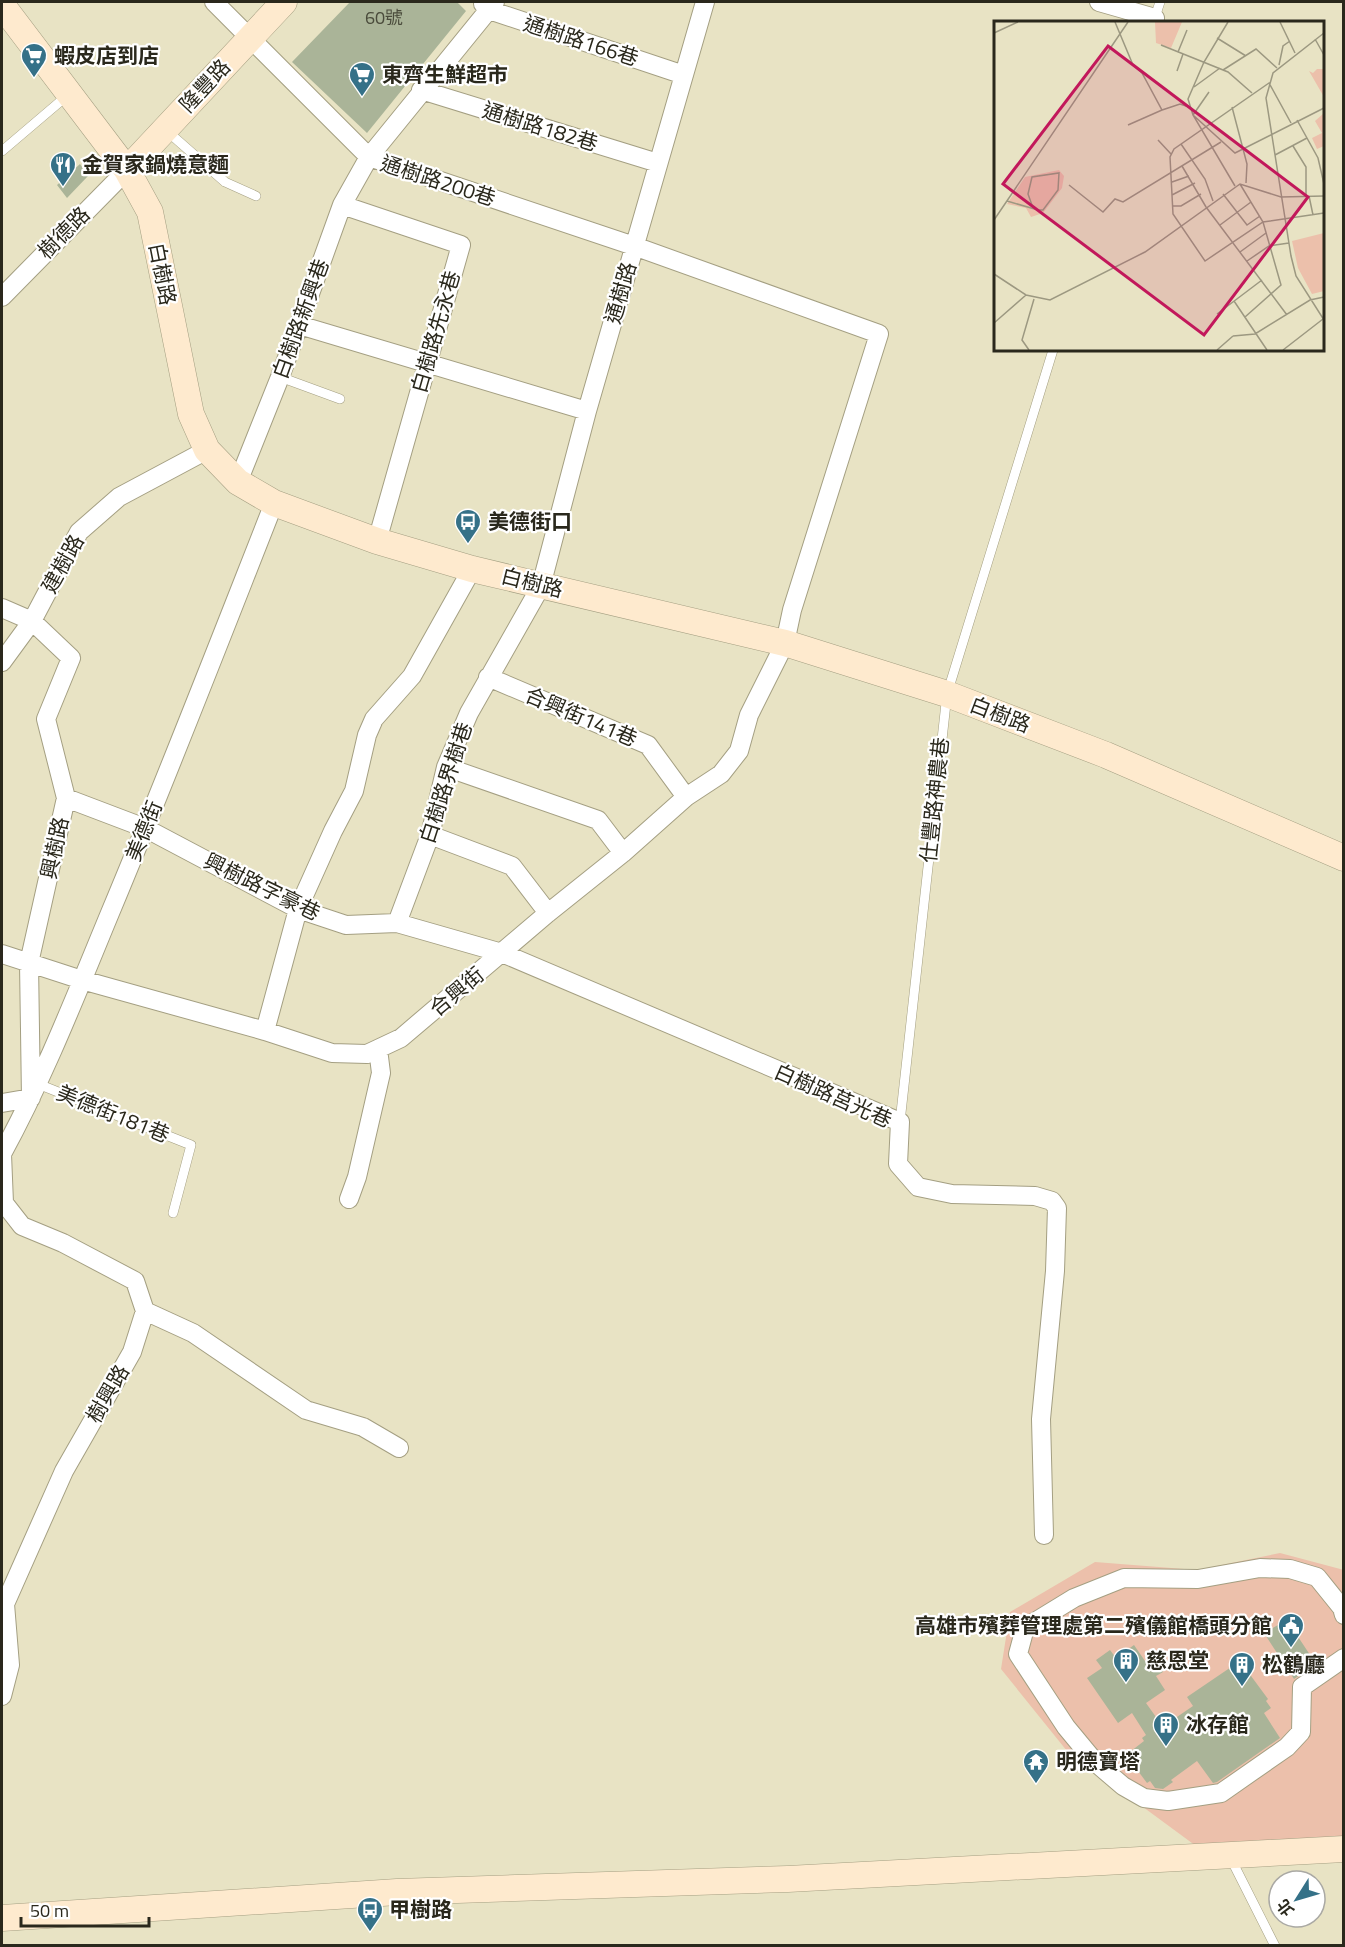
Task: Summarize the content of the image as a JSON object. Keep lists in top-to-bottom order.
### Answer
{
  "streets": {
    "street": [
      "通樹路166巷",
      "隆豐路",
      "通樹路182巷",
      "通樹路200巷",
      "樹德路",
      "白樹路",
      "通樹路",
      "白樹路新興巷",
      "白樹路先永巷",
      "建樹路",
      "合興街141巷",
      "白樹路界樹巷",
      "美德街",
      "興樹路",
      "興樹路字豪巷",
      "合興街",
      "白樹路莒光巷",
      "樹興路"
    ],
    "lane": ["仕豐路神農巷", "美德街181巷"]
  },
  "crossings": [
    ["通樹路166巷", "通樹路"],
    ["通樹路166巷", "白樹路新興巷"],
    ["隆豐路", "通樹路200巷"],
    ["隆豐路", "樹德路"],
    ["隆豐路", "白樹路"],
    ["通樹路182巷", "通樹路"],
    ["通樹路182巷", "白樹路新興巷"],
    ["通樹路200巷", "白樹路"],
    ["通樹路200巷", "通樹路"],
    ["通樹路200巷", "白樹路新興巷"],
    ["通樹路200巷", "合興街"],
    ["樹德路", "白樹路"],
    ["白樹路", "通樹路"],
    ["白樹路", "白樹路新興巷"],
    ["白樹路", "白樹路先永巷"],
    ["白樹路", "建樹路"],
    ["白樹路", "白樹路界樹巷"],
    ["白樹路", "仕豐路神農巷"],
    ["白樹路", "美德街"],
    ["白樹路", "合興街"],
    ["通樹路", "白樹路界樹巷"],
    ["白樹路新興巷", "白樹路先永巷"],
    ["建樹路", "興樹路"],
    ["合興街141巷", "白樹路界樹巷"],
    ["合興街141巷", "合興街"],
    ["白樹路界樹巷", "興樹路字豪巷"],
    ["仕豐路神農巷", "白樹路莒光巷"],
    ["美德街", "興樹路"],
    ["美德街", "興樹路字豪巷"],
    ["美德街", "合興街"],
    ["美德街", "美德街181巷"],
    ["興樹路", "興樹路字豪巷"],
    ["興樹路", "合興街"],
    ["興樹路", "美德街181巷"],
    ["興樹路字豪巷", "合興街"],
    ["興樹路字豪巷", "白樹路莒光巷"],
    ["合興街", "白樹路莒光巷"]
  ],
  "places": {
    "supermarket": ["蝦皮店到店", "東齊生鮮超市"],
    "restaurant": ["金賀家鍋燒意麵"],
    "bus stop": ["美德街口", "甲樹路"],
    "public building": ["高雄市殯葬管理處第二殯儀館橋頭分館"],
    "building": ["慈恩堂", "松鶴廳", "冰存館"],
    "temple": ["明德寶塔"]
  },
  "house_numbers": ["60號"],
  "scale_bar": "50 m",
  "north": "bottom left"
}
